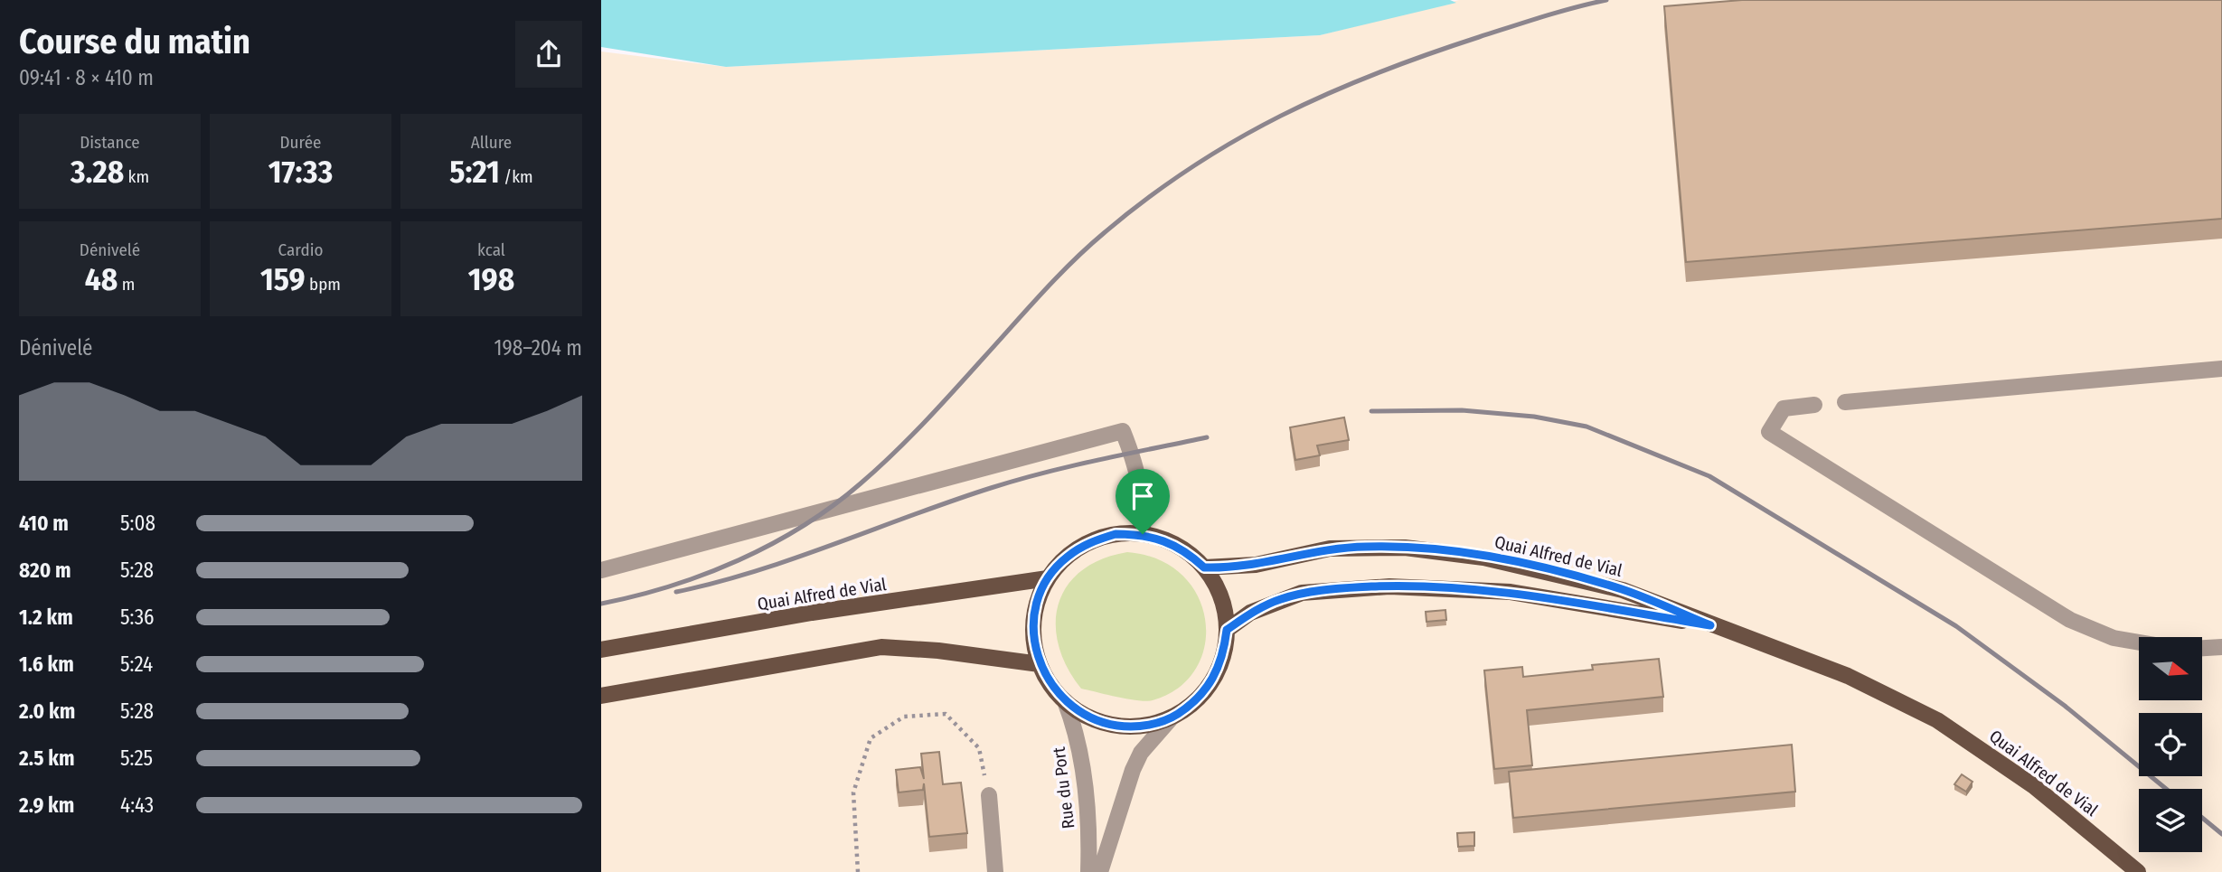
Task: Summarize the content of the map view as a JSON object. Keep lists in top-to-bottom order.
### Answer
{
  "streets": {
    "main road": ["Quai Alfred de Vial"],
    "street": ["Rue du Port"]
  },
  "crossings": [
    ["Quai Alfred de Vial", "Rue du Port"]
  ],
  "north": "right",
  "page": {
    "heading": ["Course du matin", "09:41 · 8 × 410 m"],
    "stats": [
      ["Distance", "3.28 km"],
      ["Durée", "17:33"],
      ["Allure", "5:21 /km"],
      ["Dénivelé", "48 m"],
      ["Cardio", "159 bpm"],
      ["kcal", "198"]
    ],
    "chart": ["Dénivelé", "198–204 m"],
    "list": [
      {
        "name": "410 m",
        "note": "5:08"
      },
      {
        "name": "820 m",
        "note": "5:28"
      },
      {
        "name": "1.2 km",
        "note": "5:36"
      },
      {
        "name": "1.6 km",
        "note": "5:24"
      },
      {
        "name": "2.0 km",
        "note": "5:28"
      },
      {
        "name": "2.5 km",
        "note": "5:25"
      },
      {
        "name": "2.9 km",
        "note": "4:43"
      }
    ]
  }
}
